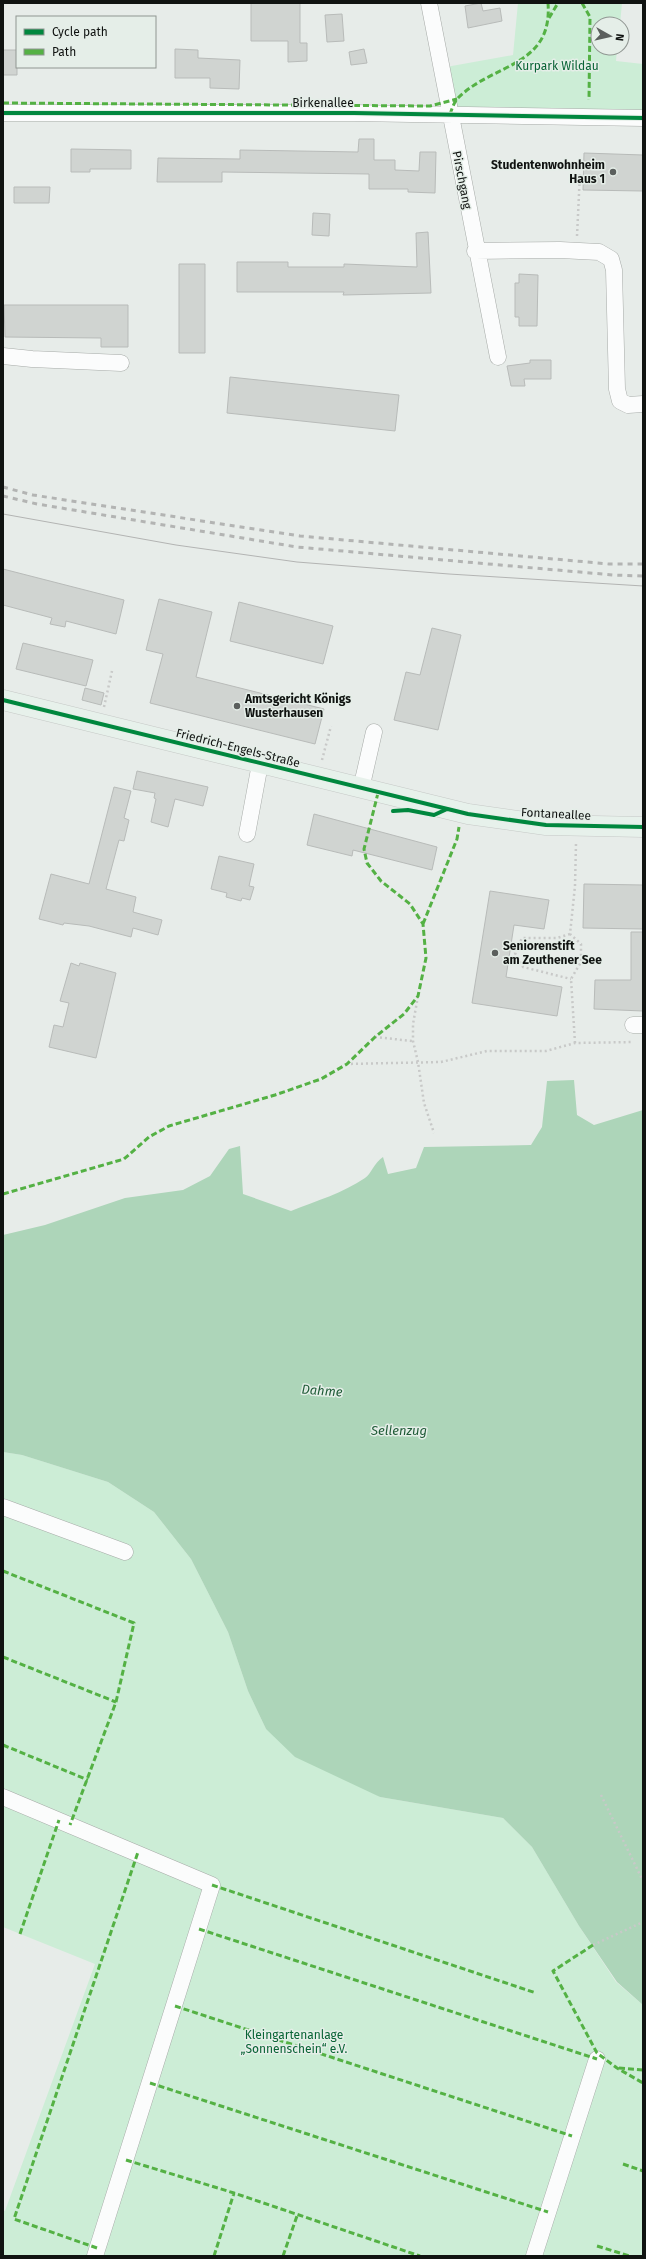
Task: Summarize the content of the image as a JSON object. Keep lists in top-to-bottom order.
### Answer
{
  "streets": {
    "main road": ["Friedrich-Engels-Straße", "Fontaneallee"],
    "street": ["Birkenallee", "Pirschgang"]
  },
  "crossings": [
    ["Birkenallee", "Pirschgang"],
    ["Friedrich-Engels-Straße", "Fontaneallee"]
  ],
  "water": ["Dahme", "Sellenzug"],
  "parks": ["Kurpark Wildau", "Kleingartenanlage „Sonnenschein“ e.V."],
  "places": ["Studentenwohnheim Haus 1", "Amtsgericht Königs Wusterhausen", "Seniorenstift am Zeuthener See"],
  "legend": ["Cycle path", "Path"],
  "north": "right"
}
